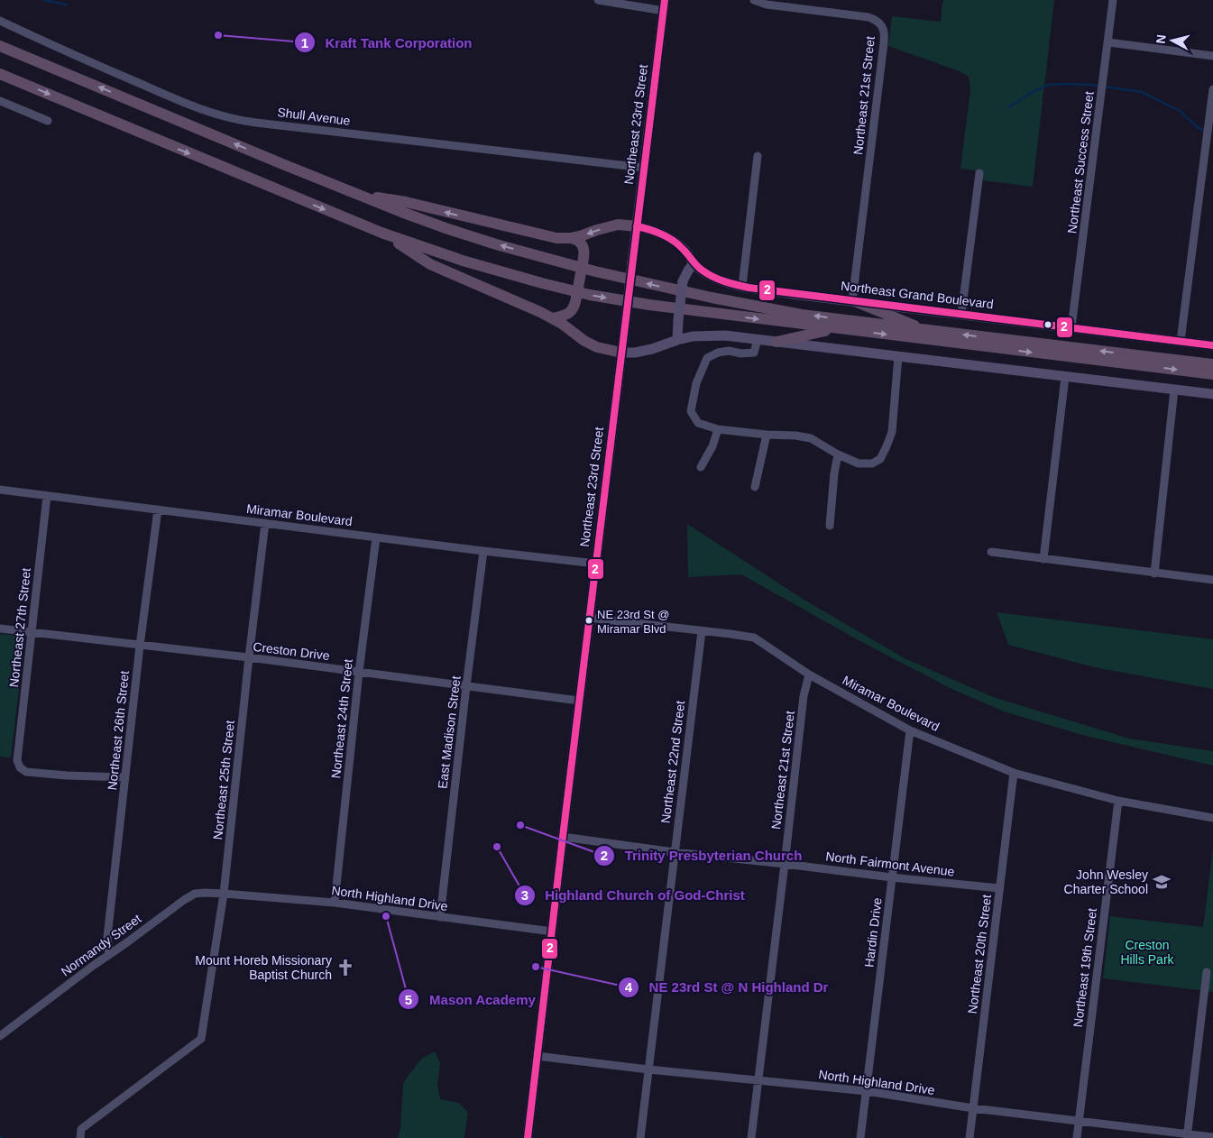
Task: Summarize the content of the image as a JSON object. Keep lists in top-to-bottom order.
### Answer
{
  "streets": {
    "main road": ["Northeast 23rd Street", "Northeast Grand Boulevard"],
    "street": [
      "Northeast 21st Street",
      "Shull Avenue",
      "Northeast Success Street",
      "Miramar Boulevard",
      "Northeast 27th Street",
      "Creston Drive",
      "Northeast 24th Street",
      "Northeast 26th Street",
      "East Madison Street",
      "Northeast 22nd Street",
      "Northeast 25th Street",
      "North Fairmont Avenue",
      "North Highland Drive",
      "Hardin Drive",
      "Normandy Street",
      "Northeast 20th Street",
      "Northeast 19th Street"
    ]
  },
  "crossings": [
    ["Northeast 21st Street", "Northeast Grand Boulevard"],
    ["Northeast 21st Street", "Miramar Boulevard"],
    ["Northeast 21st Street", "North Fairmont Avenue"],
    ["Northeast 21st Street", "North Highland Drive"],
    ["Shull Avenue", "Northeast 23rd Street"],
    ["Northeast 23rd Street", "Northeast Grand Boulevard"],
    ["Northeast 23rd Street", "Miramar Boulevard"],
    ["Northeast 23rd Street", "Creston Drive"],
    ["Northeast 23rd Street", "North Fairmont Avenue"],
    ["Northeast 23rd Street", "North Highland Drive"],
    ["Northeast Success Street", "Northeast Grand Boulevard"],
    ["Miramar Boulevard", "Northeast 27th Street"],
    ["Miramar Boulevard", "Northeast 24th Street"],
    ["Miramar Boulevard", "Northeast 26th Street"],
    ["Miramar Boulevard", "East Madison Street"],
    ["Miramar Boulevard", "Northeast 22nd Street"],
    ["Miramar Boulevard", "Northeast 25th Street"],
    ["Miramar Boulevard", "Hardin Drive"],
    ["Miramar Boulevard", "Northeast 20th Street"],
    ["Miramar Boulevard", "Northeast 19th Street"],
    ["Northeast 27th Street", "Creston Drive"],
    ["Northeast 27th Street", "Northeast 26th Street"],
    ["Creston Drive", "Northeast 24th Street"],
    ["Creston Drive", "Northeast 26th Street"],
    ["Creston Drive", "East Madison Street"],
    ["Creston Drive", "Northeast 25th Street"],
    ["Northeast 24th Street", "North Highland Drive"],
    ["Northeast 26th Street", "Normandy Street"],
    ["East Madison Street", "North Highland Drive"],
    ["Northeast 22nd Street", "North Fairmont Avenue"],
    ["Northeast 22nd Street", "North Highland Drive"],
    ["Northeast 25th Street", "North Highland Drive"],
    ["Northeast 25th Street", "Normandy Street"],
    ["North Fairmont Avenue", "Hardin Drive"],
    ["North Fairmont Avenue", "Northeast 20th Street"],
    ["North Highland Drive", "Hardin Drive"],
    ["North Highland Drive", "Normandy Street"],
    ["North Highland Drive", "Northeast 20th Street"],
    ["North Highland Drive", "Northeast 19th Street"]
  ],
  "parks": ["Creston Hills Park"],
  "places": {
    "other": [
      "Kraft Tank Corporation",
      "NE 23rd St @ Miramar Blvd",
      "Trinity Presbyterian Church",
      "Highland Church of God-Christ",
      "Mason Academy",
      "NE 23rd St @ N Highland Dr"
    ],
    "school or university": ["John Wesley Charter School"],
    "church": ["Mount Horeb Missionary Baptist Church"]
  },
  "lines": ["transit line 2"],
  "north": "left"
}
